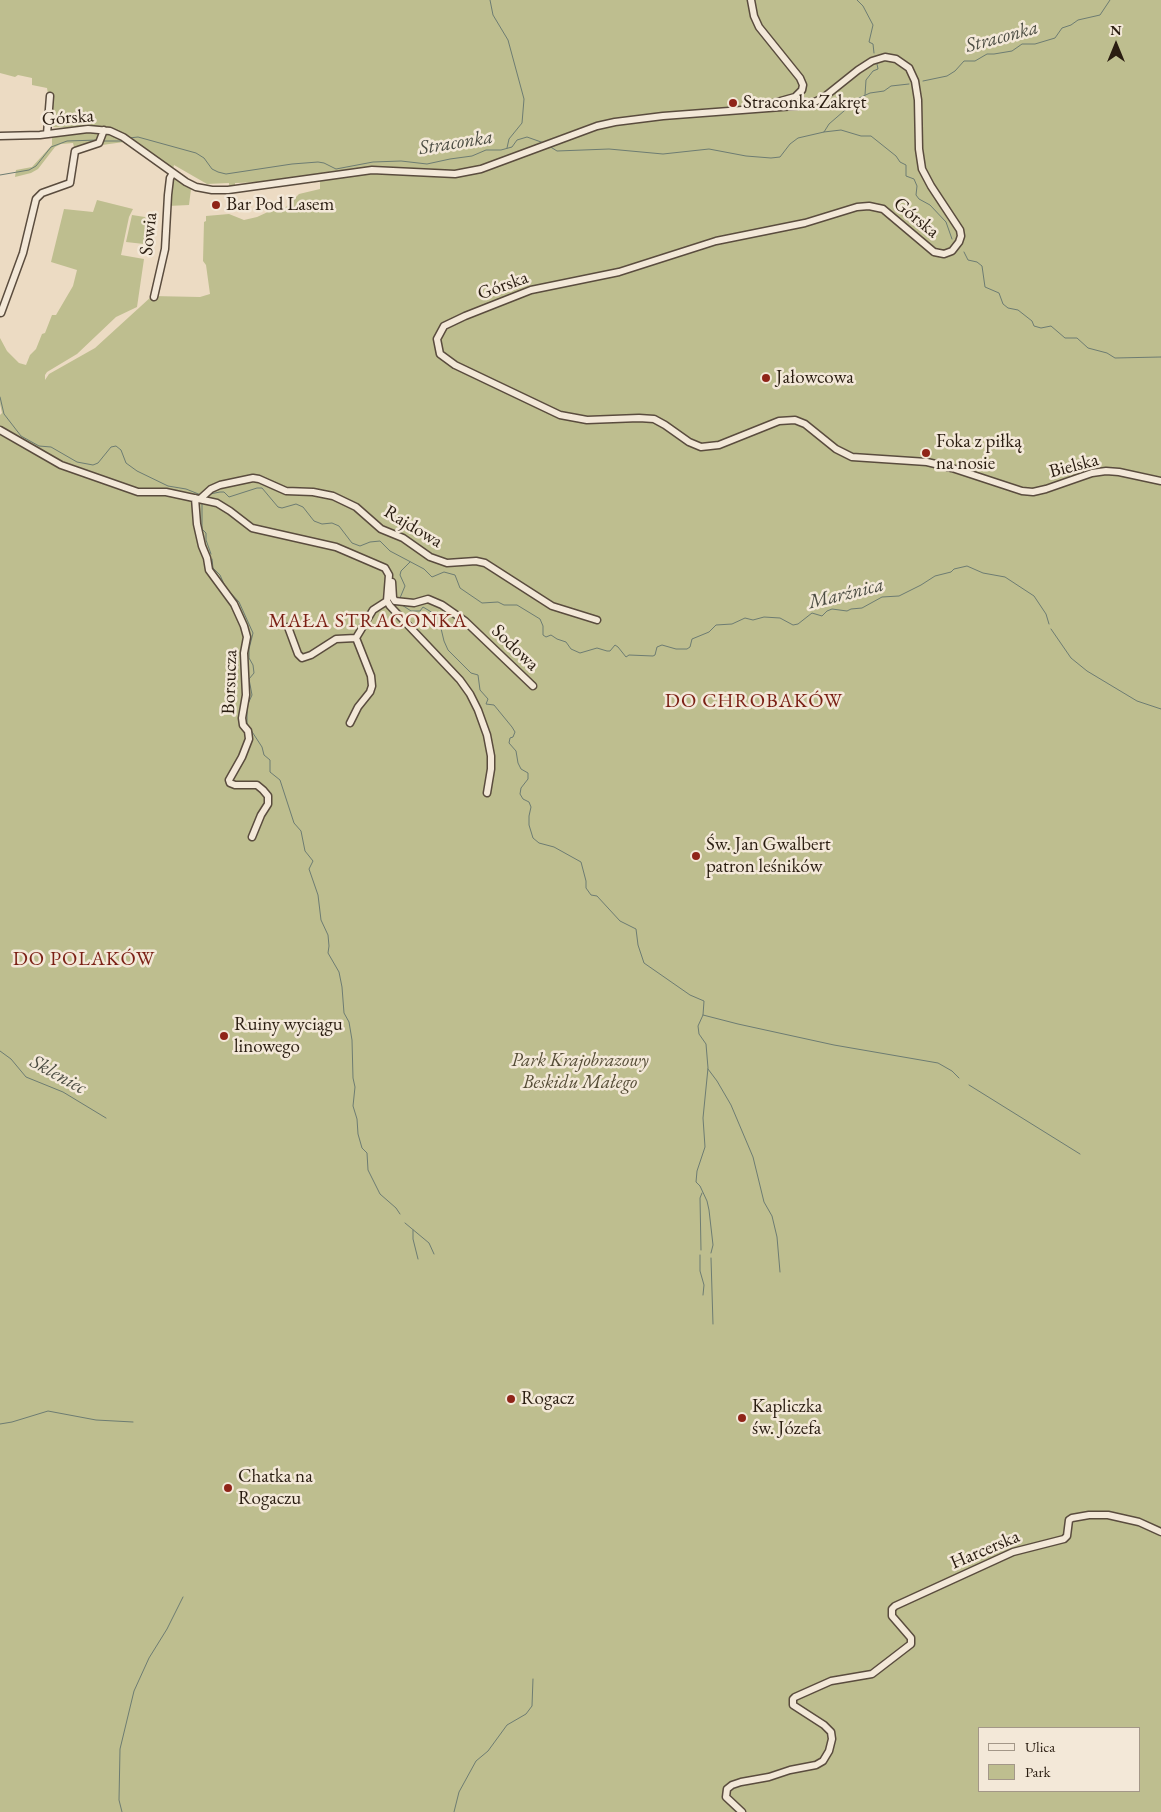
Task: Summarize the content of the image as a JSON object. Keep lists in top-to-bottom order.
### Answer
{
  "streets": {
    "street": [
      "Górska",
      "Sowia",
      "Bielska",
      "Rajdowa",
      "Sodowa",
      "Borsucza",
      "Harcerska"
    ]
  },
  "crossings": [
    ["Górska", "Sowia"],
    ["Górska", "Bielska"],
    ["Rajdowa", "Borsucza"]
  ],
  "districts": ["MAŁA STRACONKA", "DO CHROBAKÓW", "DO POLAKÓW"],
  "water": ["Straconka", "Marźnica", "Skleniec"],
  "parks": ["Park Krajobrazowy Beskidu Małego"],
  "places": [
    "Straconka Zakręt",
    "Bar Pod Lasem",
    "Jałowcowa",
    "Foka z piłką na nosie",
    "Św. Jan Gwalbert patron leśników",
    "Ruiny wyciągu linowego",
    "Rogacz",
    "Kapliczka św. Józefa",
    "Chatka na Rogaczu"
  ],
  "legend": ["Ulica", "Park"],
  "north": "top"
}
